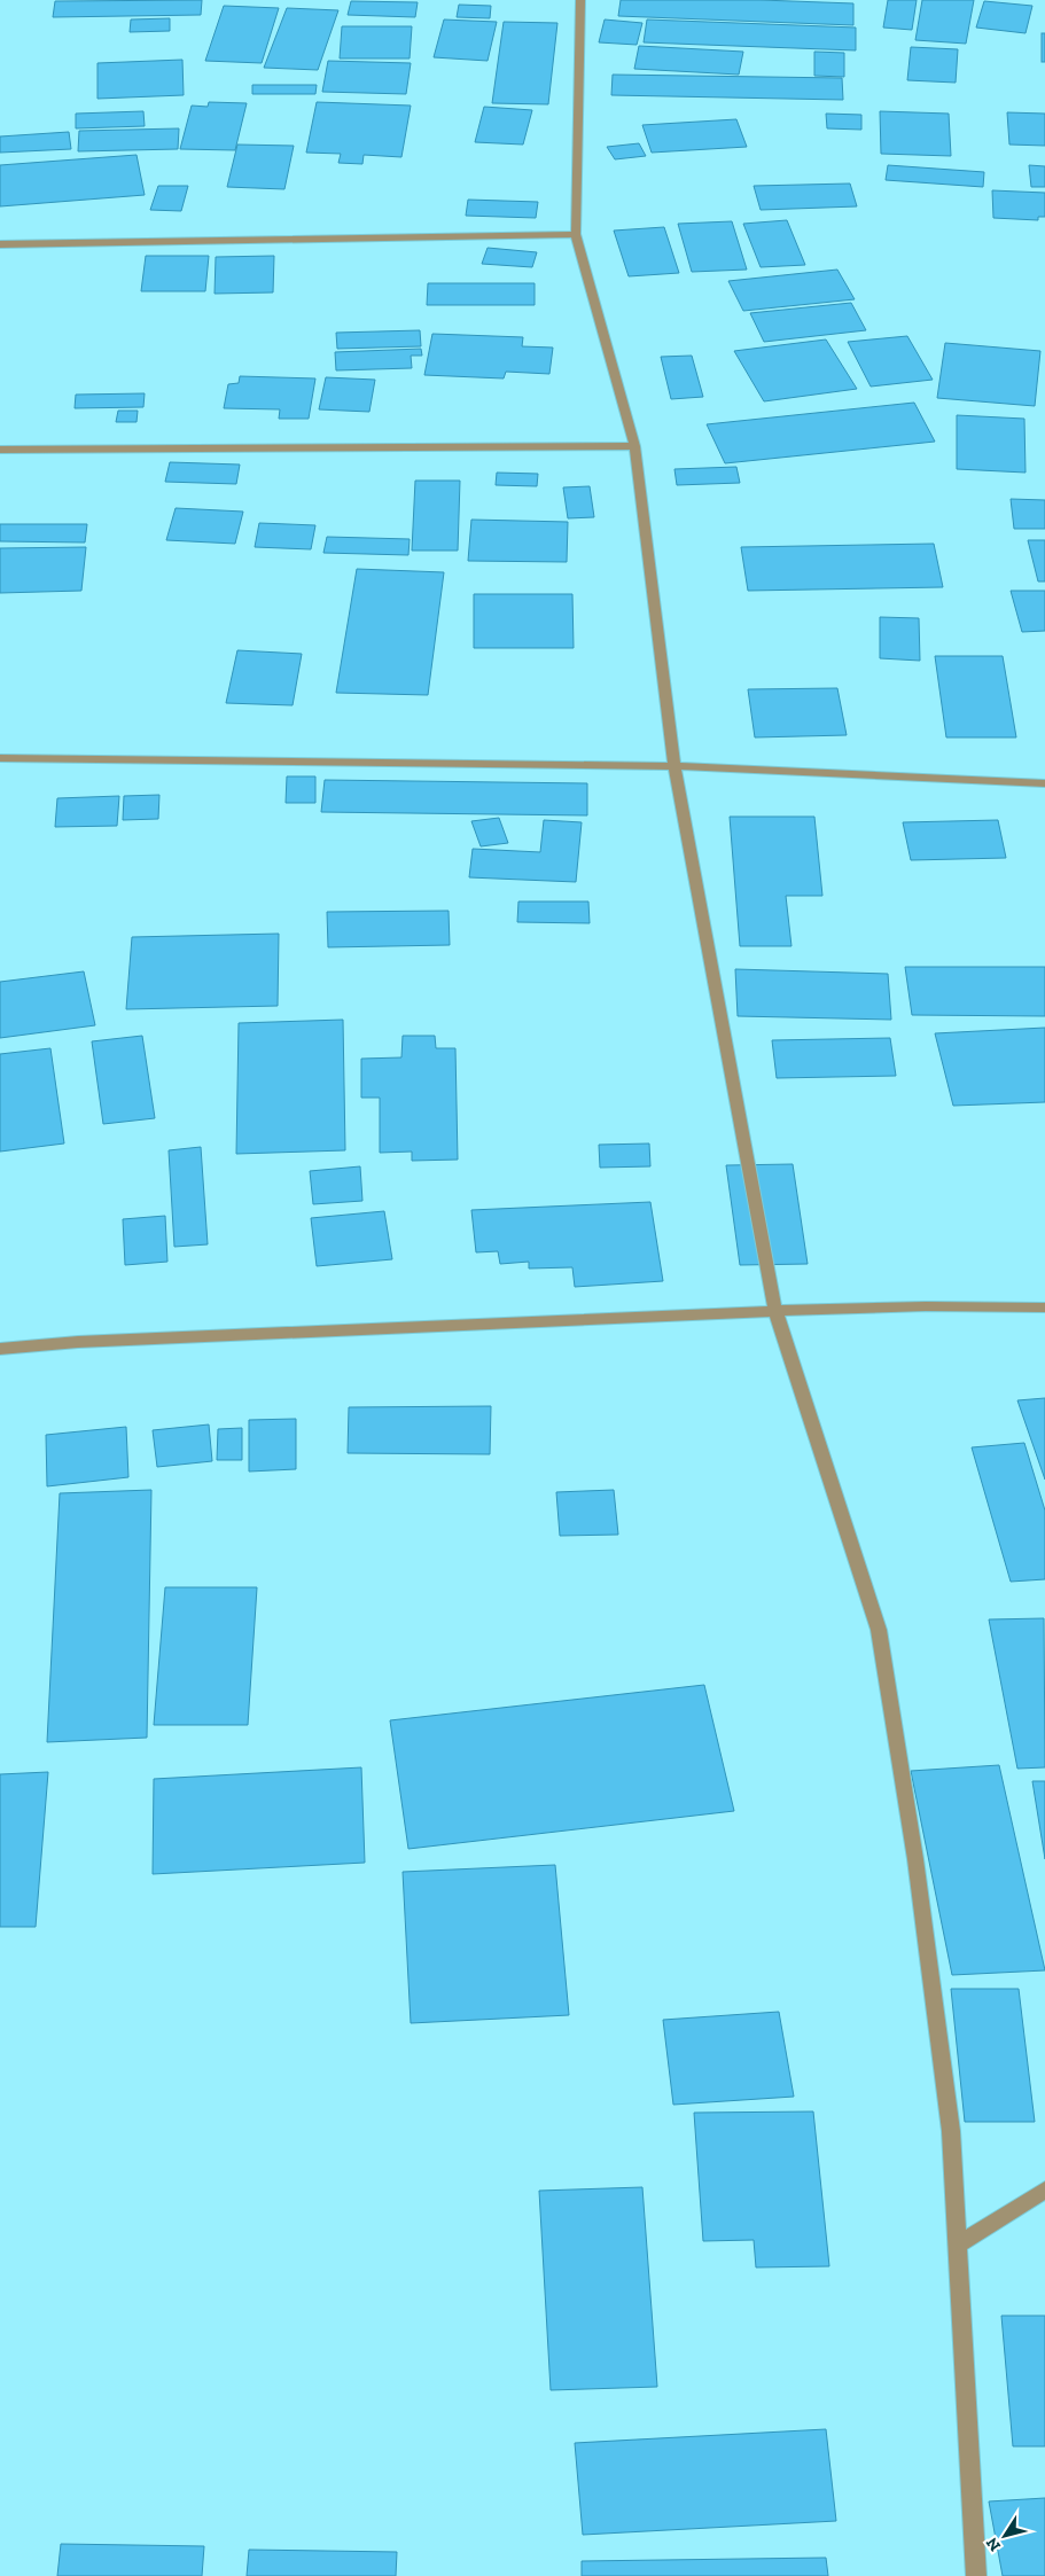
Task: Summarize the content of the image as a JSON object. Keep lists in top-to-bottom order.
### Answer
{
  "north": "bottom left"
}
